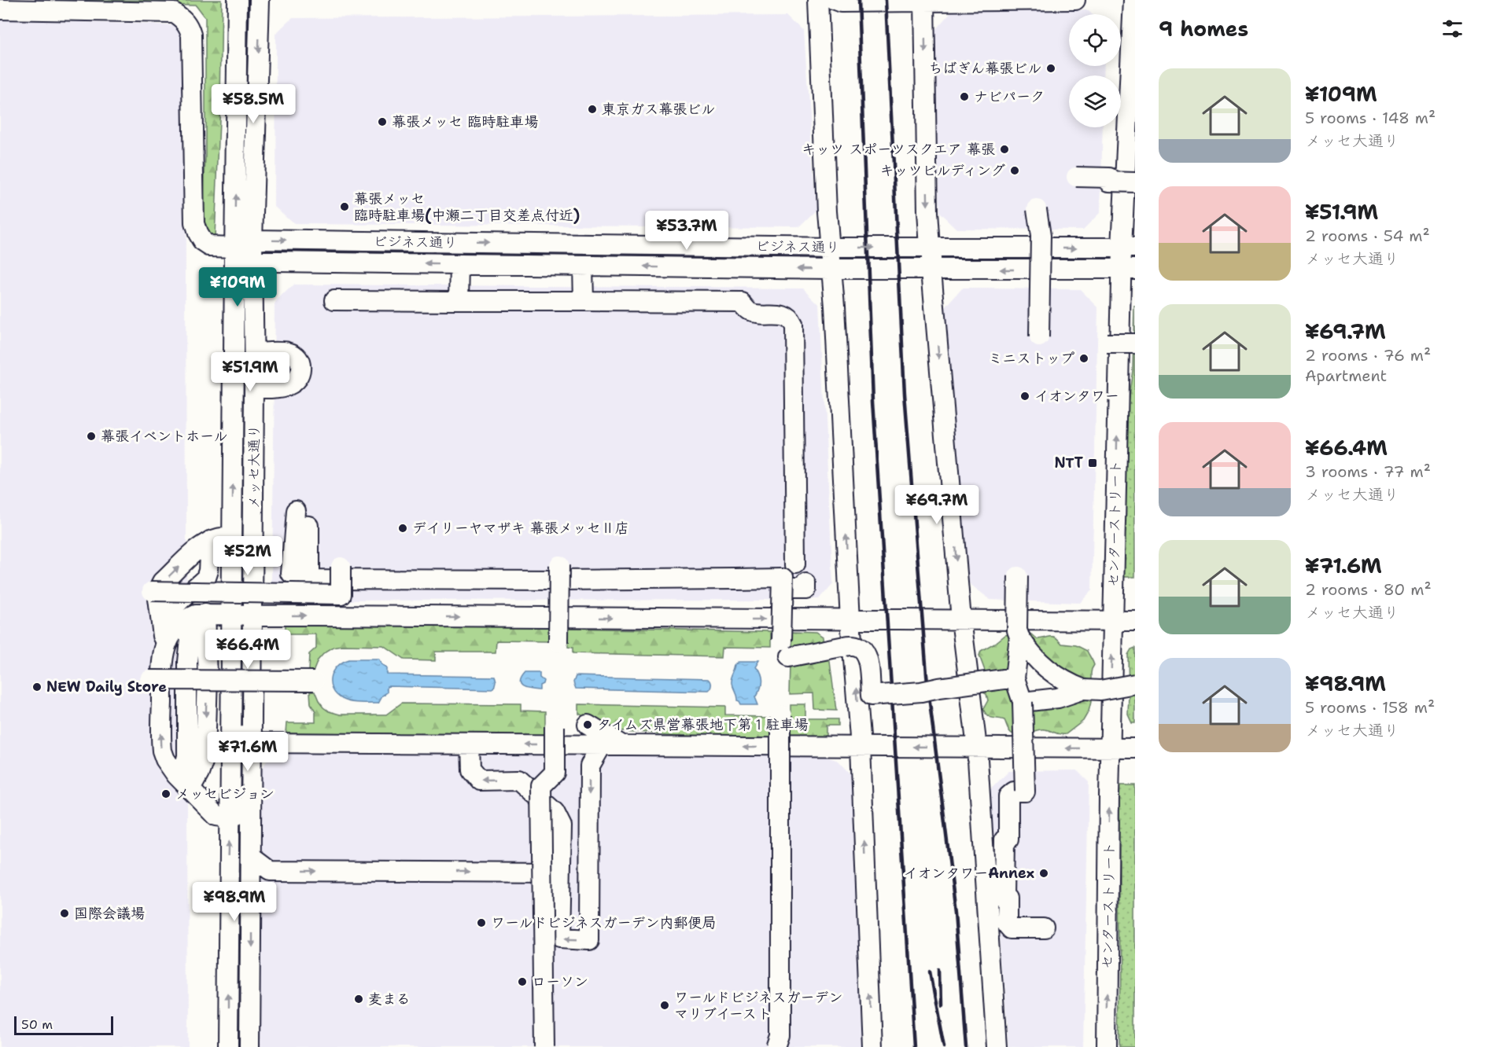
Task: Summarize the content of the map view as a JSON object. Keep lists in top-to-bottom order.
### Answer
{
  "streets": {
    "street": ["ビジネス通り", "メッセ大通り", "センターストリート"]
  },
  "crossings": [
    ["ビジネス通り", "メッセ大通り"],
    ["ビジネス通り", "センターストリート"]
  ],
  "places": {
    "other": [
      "ちばぎん幕張ビル",
      "ナビパーク",
      "東京ガス幕張ビル",
      "幕張メッセ 臨時駐車場",
      "キッツ スポーツスクエア 幕張",
      "キッツビルディング",
      "幕張メッセ 臨時駐車場(中瀬二丁目交差点付近)",
      "ミニストップ",
      "イオンタワー",
      "幕張イベントホール",
      "デイリーヤマザキ 幕張メッセⅡ店",
      "NEW Daily Store",
      "タイムズ県営幕張地下第１駐車場",
      "メッセビジョン",
      "イオンタワーAnnex",
      "国際会議場",
      "ワールドビジネスガーデン内郵便局",
      "ローソン",
      "麦まる",
      "ワールドビジネスガーデン マリブイースト"
    ],
    "transit": ["NTT"]
  },
  "scale_bar": "50 m",
  "page": {
    "heading": "9 homes",
    "list": [
      {
        "name": "¥109M",
        "note": "5 rooms · 148 m² · メッセ大通り"
      },
      {
        "name": "¥51.9M",
        "note": "2 rooms · 54 m² · メッセ大通り"
      },
      {
        "name": "¥69.7M",
        "note": "2 rooms · 76 m² · Apartment"
      },
      {
        "name": "¥66.4M",
        "note": "3 rooms · 77 m² · メッセ大通り"
      },
      {
        "name": "¥71.6M",
        "note": "2 rooms · 80 m² · メッセ大通り"
      },
      {
        "name": "¥98.9M",
        "note": "5 rooms · 158 m² · メッセ大通り"
      }
    ],
    "price": [
      "¥58.5M",
      "¥53.7M",
      "¥109M",
      "¥51.9M",
      "¥69.7M",
      "¥52M",
      "¥66.4M",
      "¥71.6M",
      "¥98.9M"
    ],
    "scale": "50 m"
  }
}
